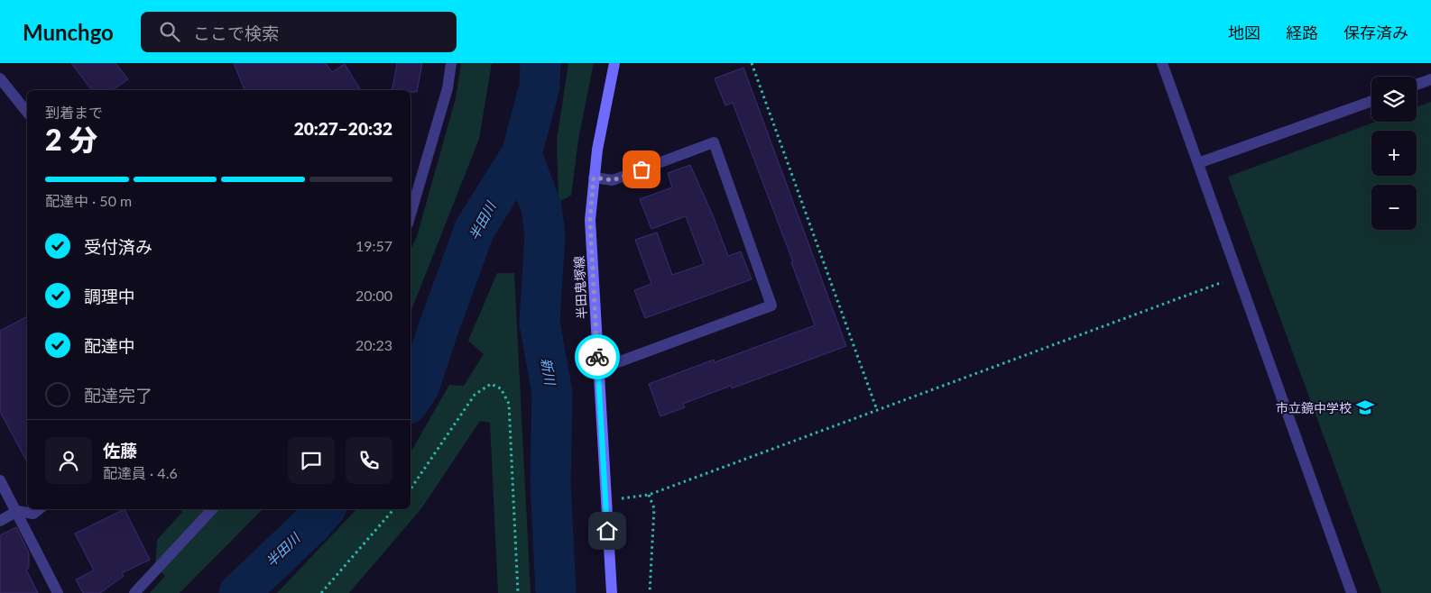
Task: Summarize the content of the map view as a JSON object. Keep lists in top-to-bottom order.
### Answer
{
  "streets": {
    "main road": ["半田鬼塚線"]
  },
  "water": ["半田川", "新川"],
  "places": {
    "school or university": ["市立鏡中学校"]
  },
  "page": {
    "header": "Munchgo",
    "search": "ここで検索",
    "nav": ["地図", "経路", "保存済み"],
    "map_buttons": ["+", "−"],
    "heading": ["2 分", "到着まで", "20:27–20:32"],
    "panel": ["佐藤", "配達員 · 4.6"],
    "bar": "配達中 · 50 m",
    "list": [
      ["受付済み", "19:57"],
      ["調理中", "20:00"],
      ["配達中", "20:23"],
      "配達完了"
    ]
  }
}
